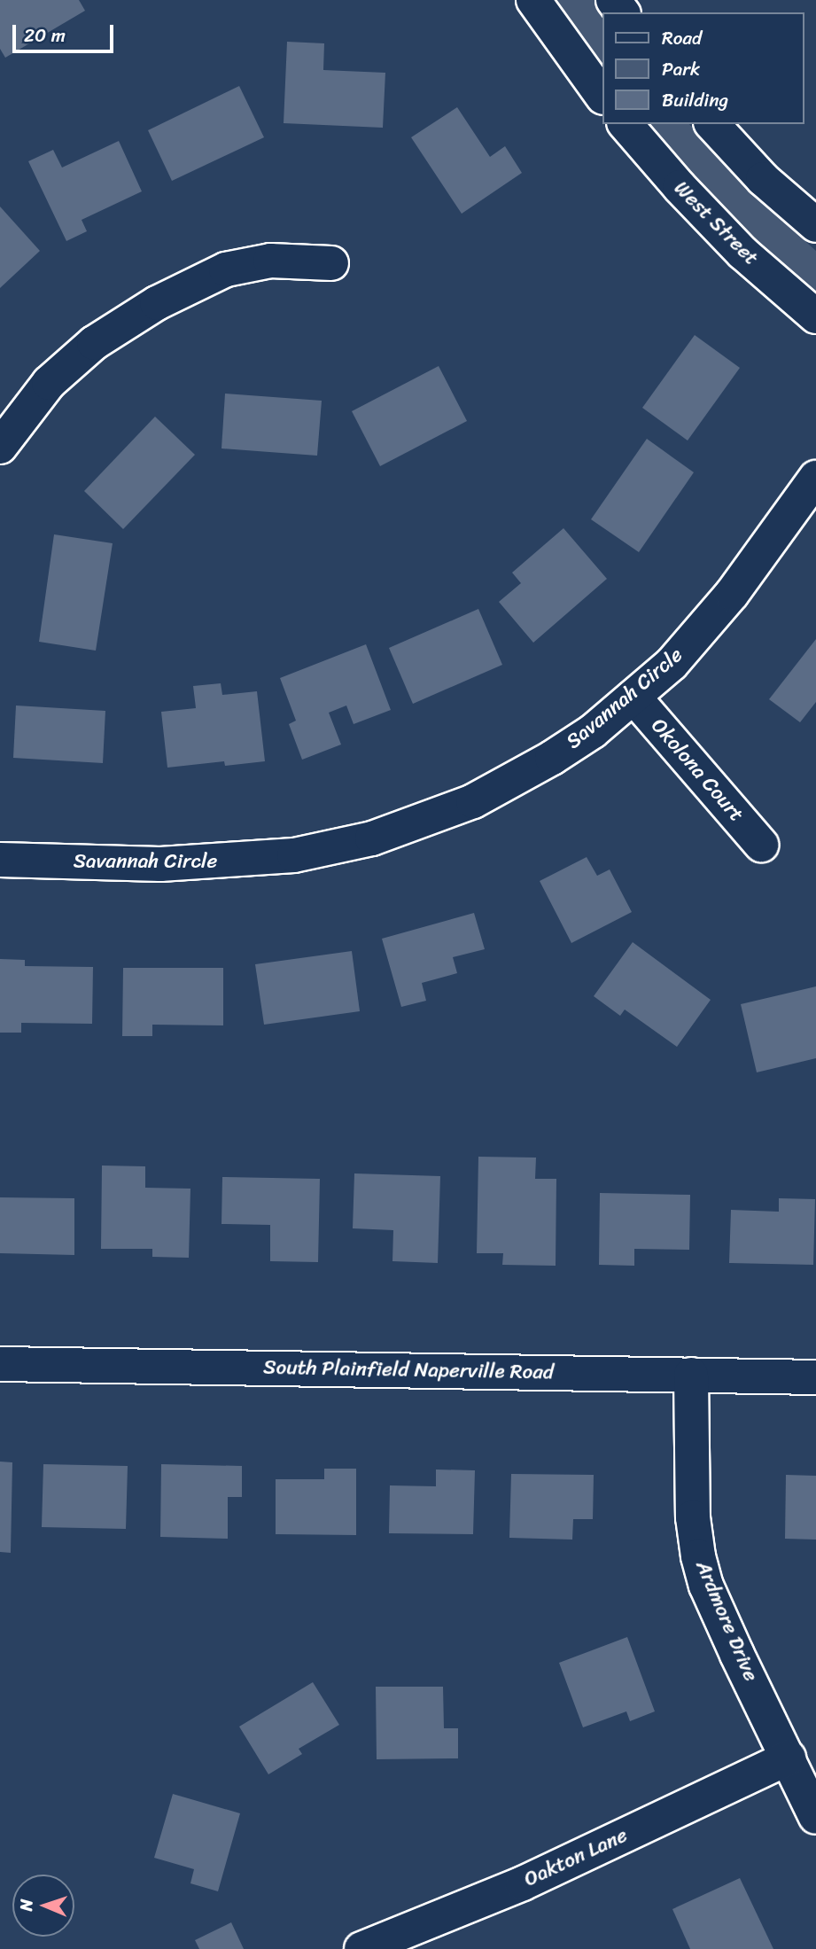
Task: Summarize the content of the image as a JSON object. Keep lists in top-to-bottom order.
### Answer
{
  "streets": {
    "street": [
      "West Street",
      "Savannah Circle",
      "Okolona Court",
      "South Plainfield Naperville Road",
      "Ardmore Drive",
      "Oakton Lane"
    ]
  },
  "crossings": [
    ["Savannah Circle", "Okolona Court"],
    ["South Plainfield Naperville Road", "Ardmore Drive"],
    ["Ardmore Drive", "Oakton Lane"]
  ],
  "legend": ["Road", "Park", "Building"],
  "scale_bar": "20 m",
  "north": "left"
}
